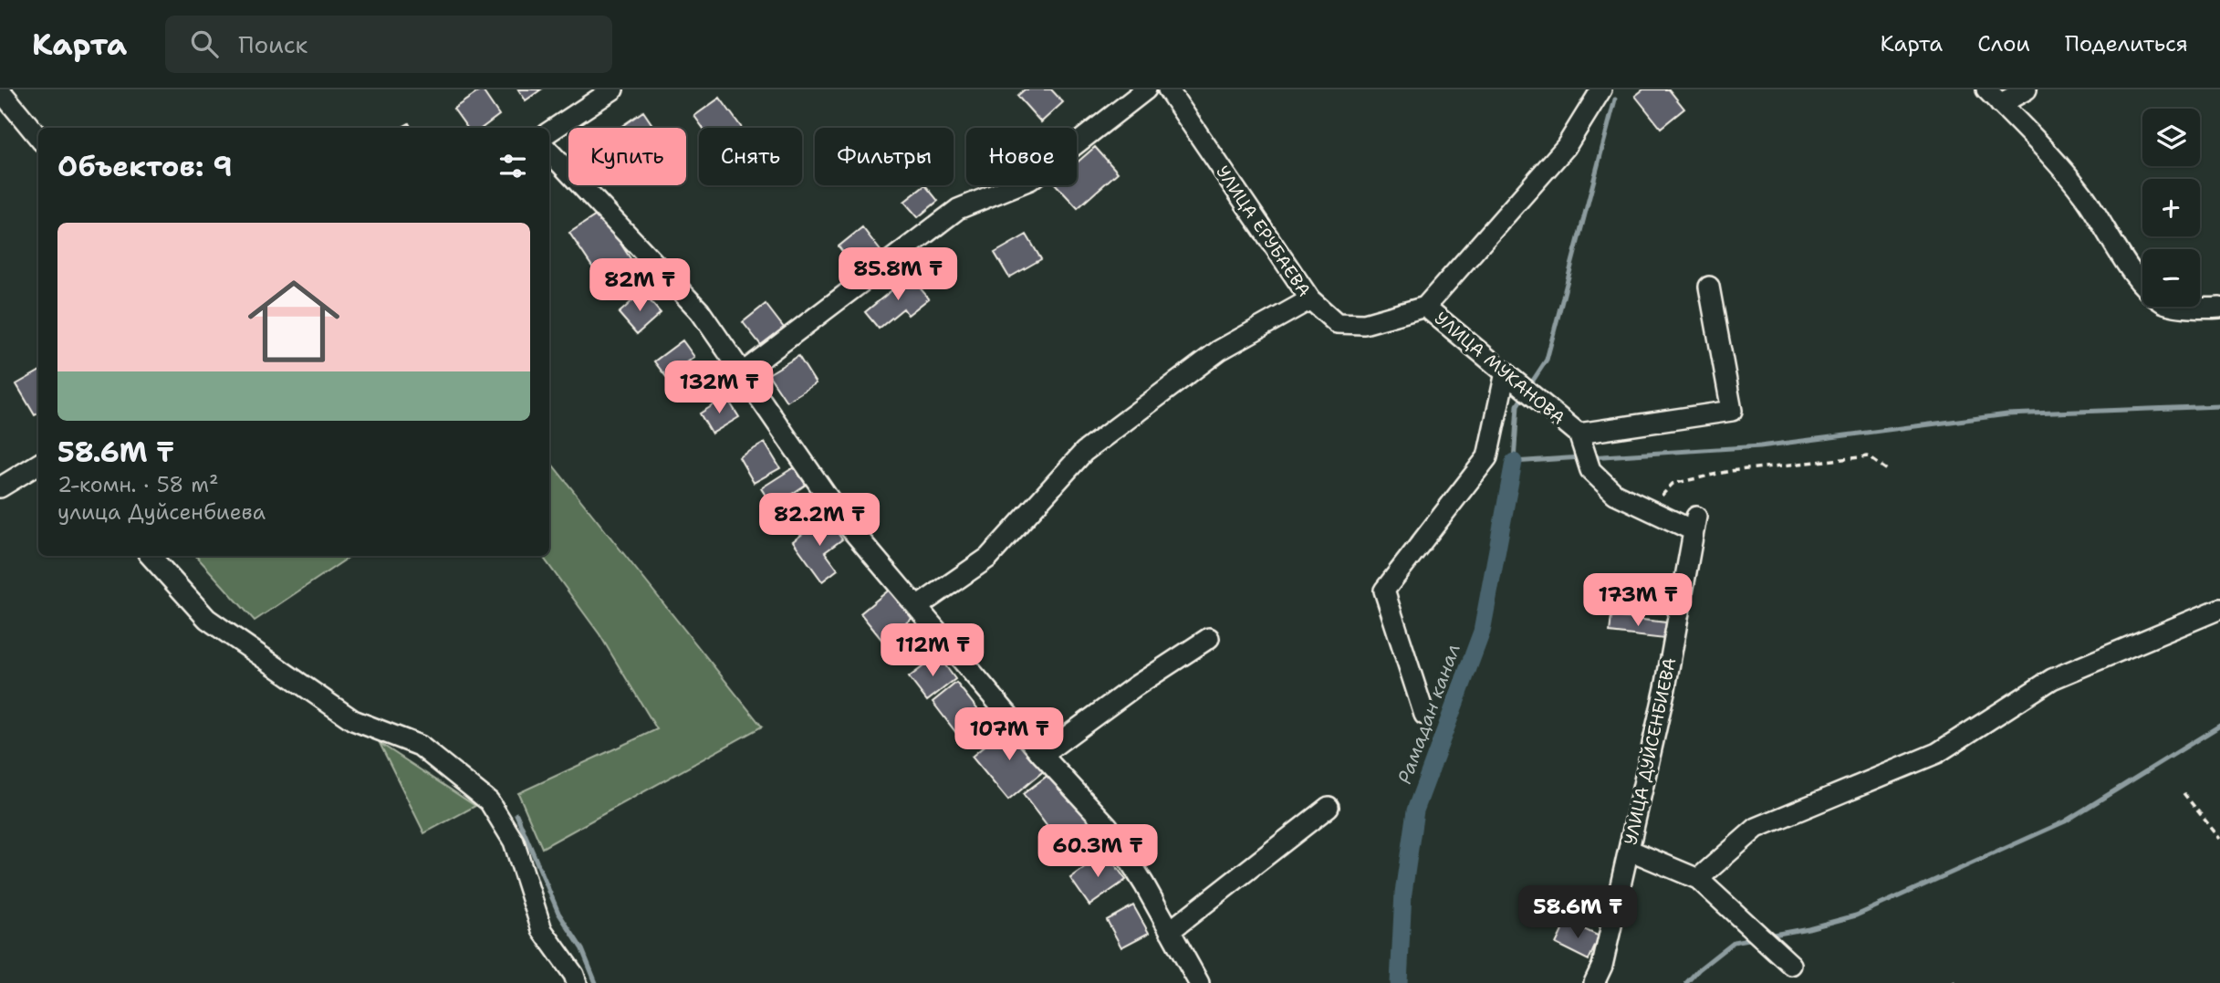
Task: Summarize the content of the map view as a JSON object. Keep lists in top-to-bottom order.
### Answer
{
  "streets": {
    "street": ["УЛИЦА ЕРУБАЕВА", "УЛИЦА МУКАНОВА", "УЛИЦА ДУЙСЕНБИЕВА"]
  },
  "crossings": [
    ["УЛИЦА ЕРУБАЕВА", "УЛИЦА МУКАНОВА"],
    ["УЛИЦА МУКАНОВА", "УЛИЦА ДУЙСЕНБИЕВА"]
  ],
  "water": ["Рамадан канал"],
  "page": {
    "header": "Карта",
    "search": "Поиск",
    "nav": ["Карта", "Слои", "Поделиться"],
    "map_buttons": ["+", "−"],
    "chip": [
      "Купить",
      "Снять",
      "Фильтры",
      "Новое"
    ],
    "heading": "Объектов: 9",
    "list": [
      {
        "name": "58.6M ₸",
        "note": "2-комн. · 58 m² · улица Дуйсенбиева"
      }
    ],
    "price": [
      "85.8M ₸",
      "82M ₸",
      "132M ₸",
      "82.2M ₸",
      "173M ₸",
      "112M ₸",
      "107M ₸",
      "60.3M ₸",
      "58.6M ₸"
    ]
  }
}
